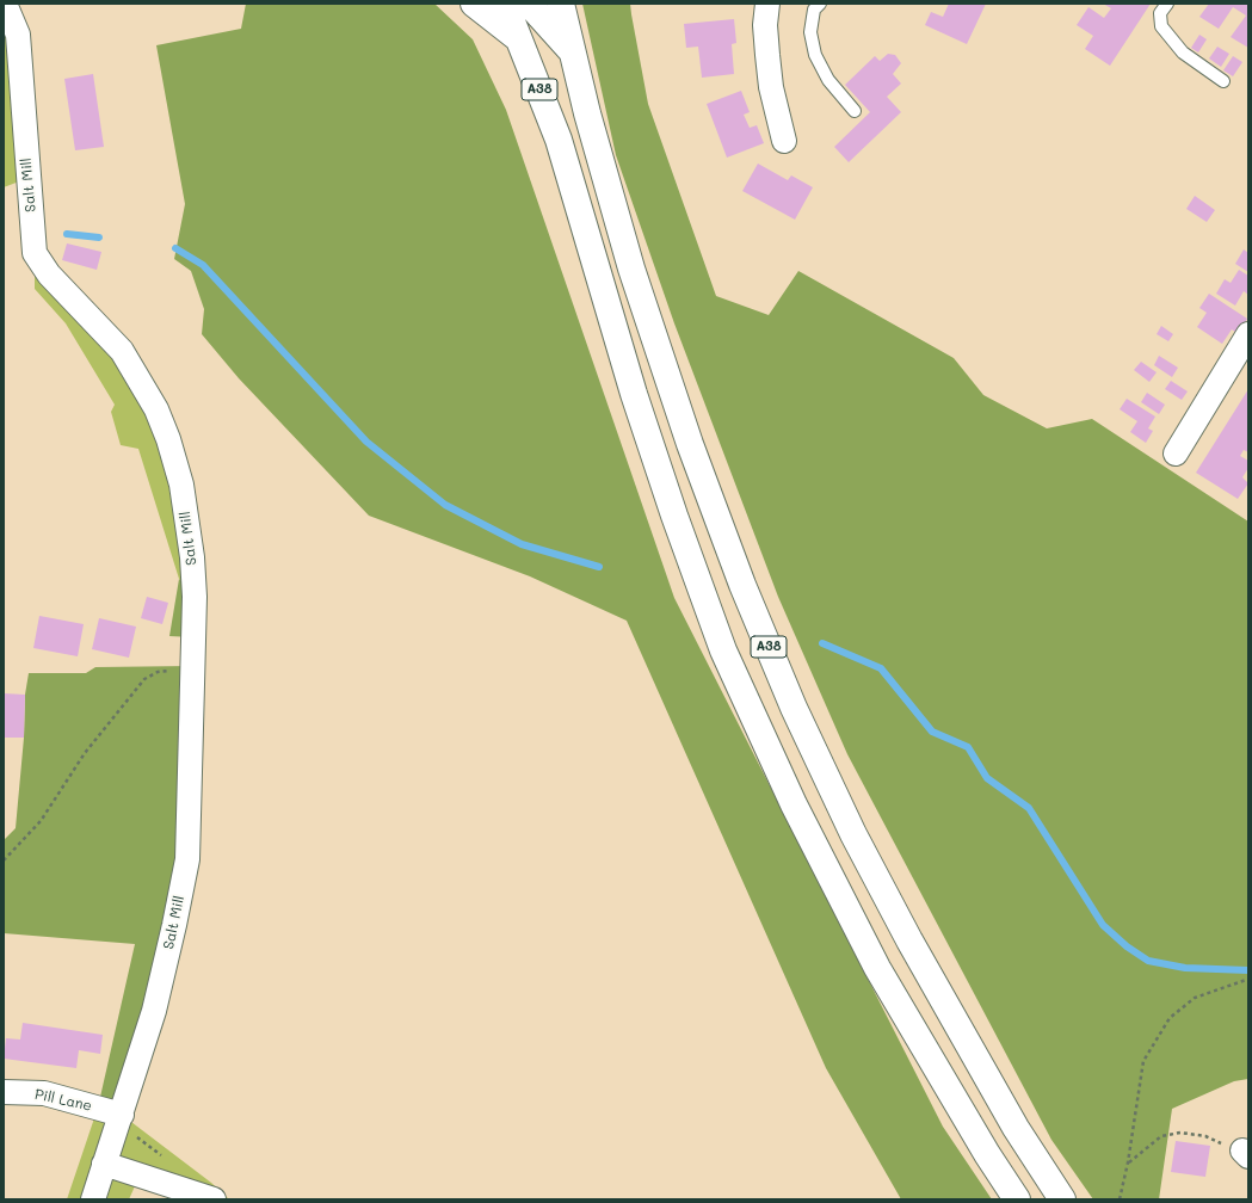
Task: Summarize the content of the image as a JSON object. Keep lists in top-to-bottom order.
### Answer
{
  "streets": {
    "highway": ["A38"],
    "street": ["Salt Mill", "Pill Lane"]
  },
  "crossings": [
    ["Salt Mill", "Pill Lane"]
  ]
}
